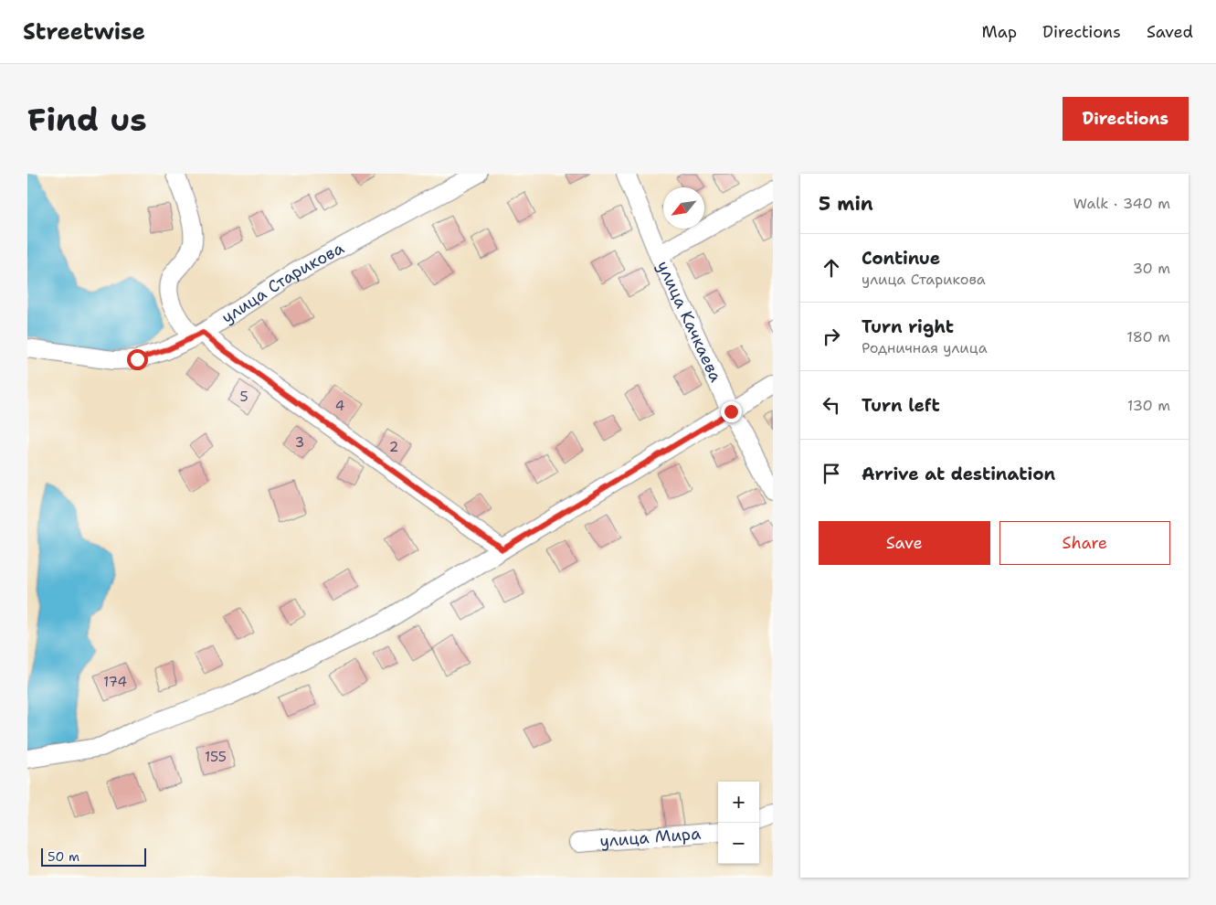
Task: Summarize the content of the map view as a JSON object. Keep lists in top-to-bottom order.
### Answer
{
  "streets": {
    "street": ["улица Старикова", "улица Качкаева", "улица Мира"]
  },
  "house_numbers": [
    "5",
    "4",
    "3",
    "2",
    "174",
    "155"
  ],
  "scale_bar": "50 m",
  "north": "bottom left",
  "page": {
    "header": "Streetwise",
    "nav": ["Map", "Directions", "Saved"],
    "buttons": [
      "Directions",
      ["Save", "Share"]
    ],
    "title": "Find us",
    "heading": ["5 min", "Walk · 340 m"],
    "list": [
      ["Continue", "улица Старикова", "30 m"],
      ["Turn right", "Родничная улица", "180 m"],
      ["Turn left", "130 m"],
      "Arrive at destination"
    ],
    "map_buttons": ["+", "−"],
    "scale": "50 m"
  }
}
